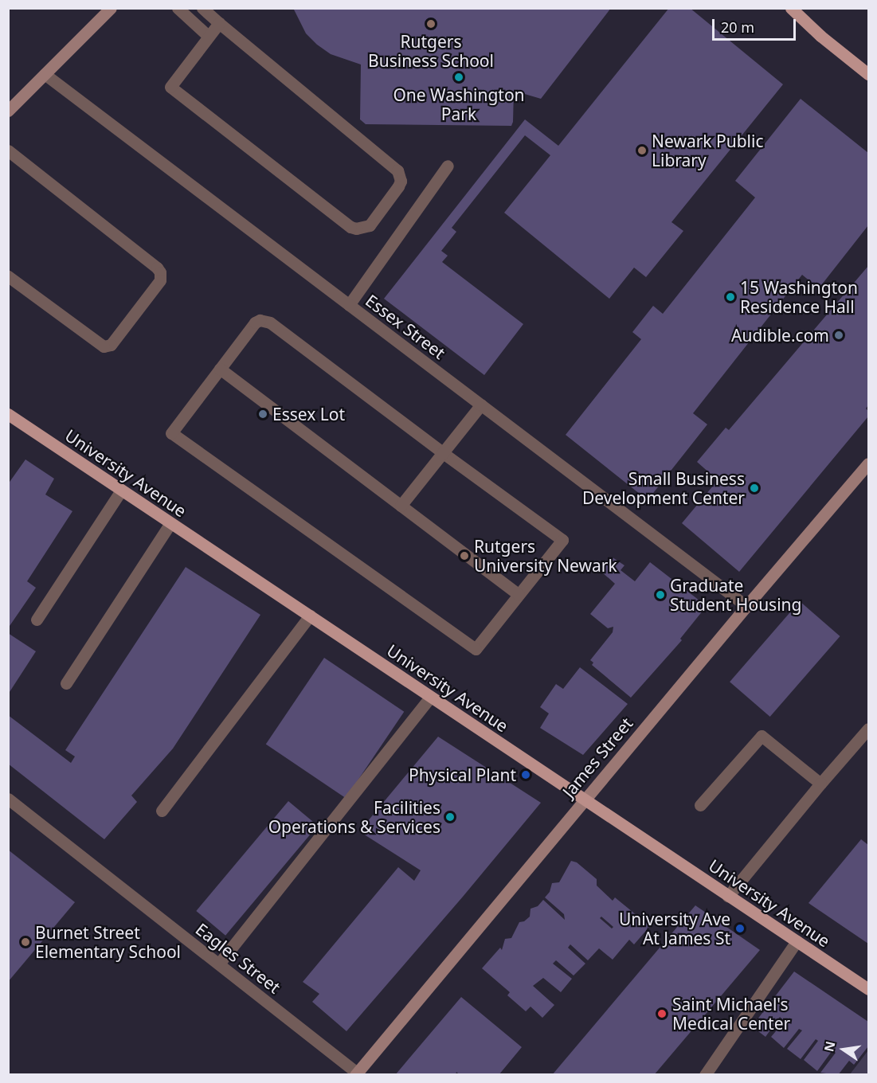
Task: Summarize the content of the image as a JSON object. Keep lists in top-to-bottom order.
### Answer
{
  "streets": {
    "main road": ["University Avenue"],
    "street": ["Essex Street", "James Street", "Eagles Street"]
  },
  "crossings": [
    ["Essex Street", "James Street"],
    ["University Avenue", "James Street"],
    ["James Street", "Eagles Street"]
  ],
  "places": [
    "Rutgers Business School",
    "One Washington Park",
    "Newark Public Library",
    "15 Washington Residence Hall",
    "Audible.com",
    "Essex Lot",
    "Small Business Development Center",
    "Rutgers University Newark",
    "Graduate Student Housing",
    "Physical Plant",
    "Facilities Operations & Services",
    "University Ave At James St",
    "Burnet Street Elementary School",
    "Saint Michael's Medical Center"
  ],
  "scale_bar": "20 m",
  "north": "left"
}
